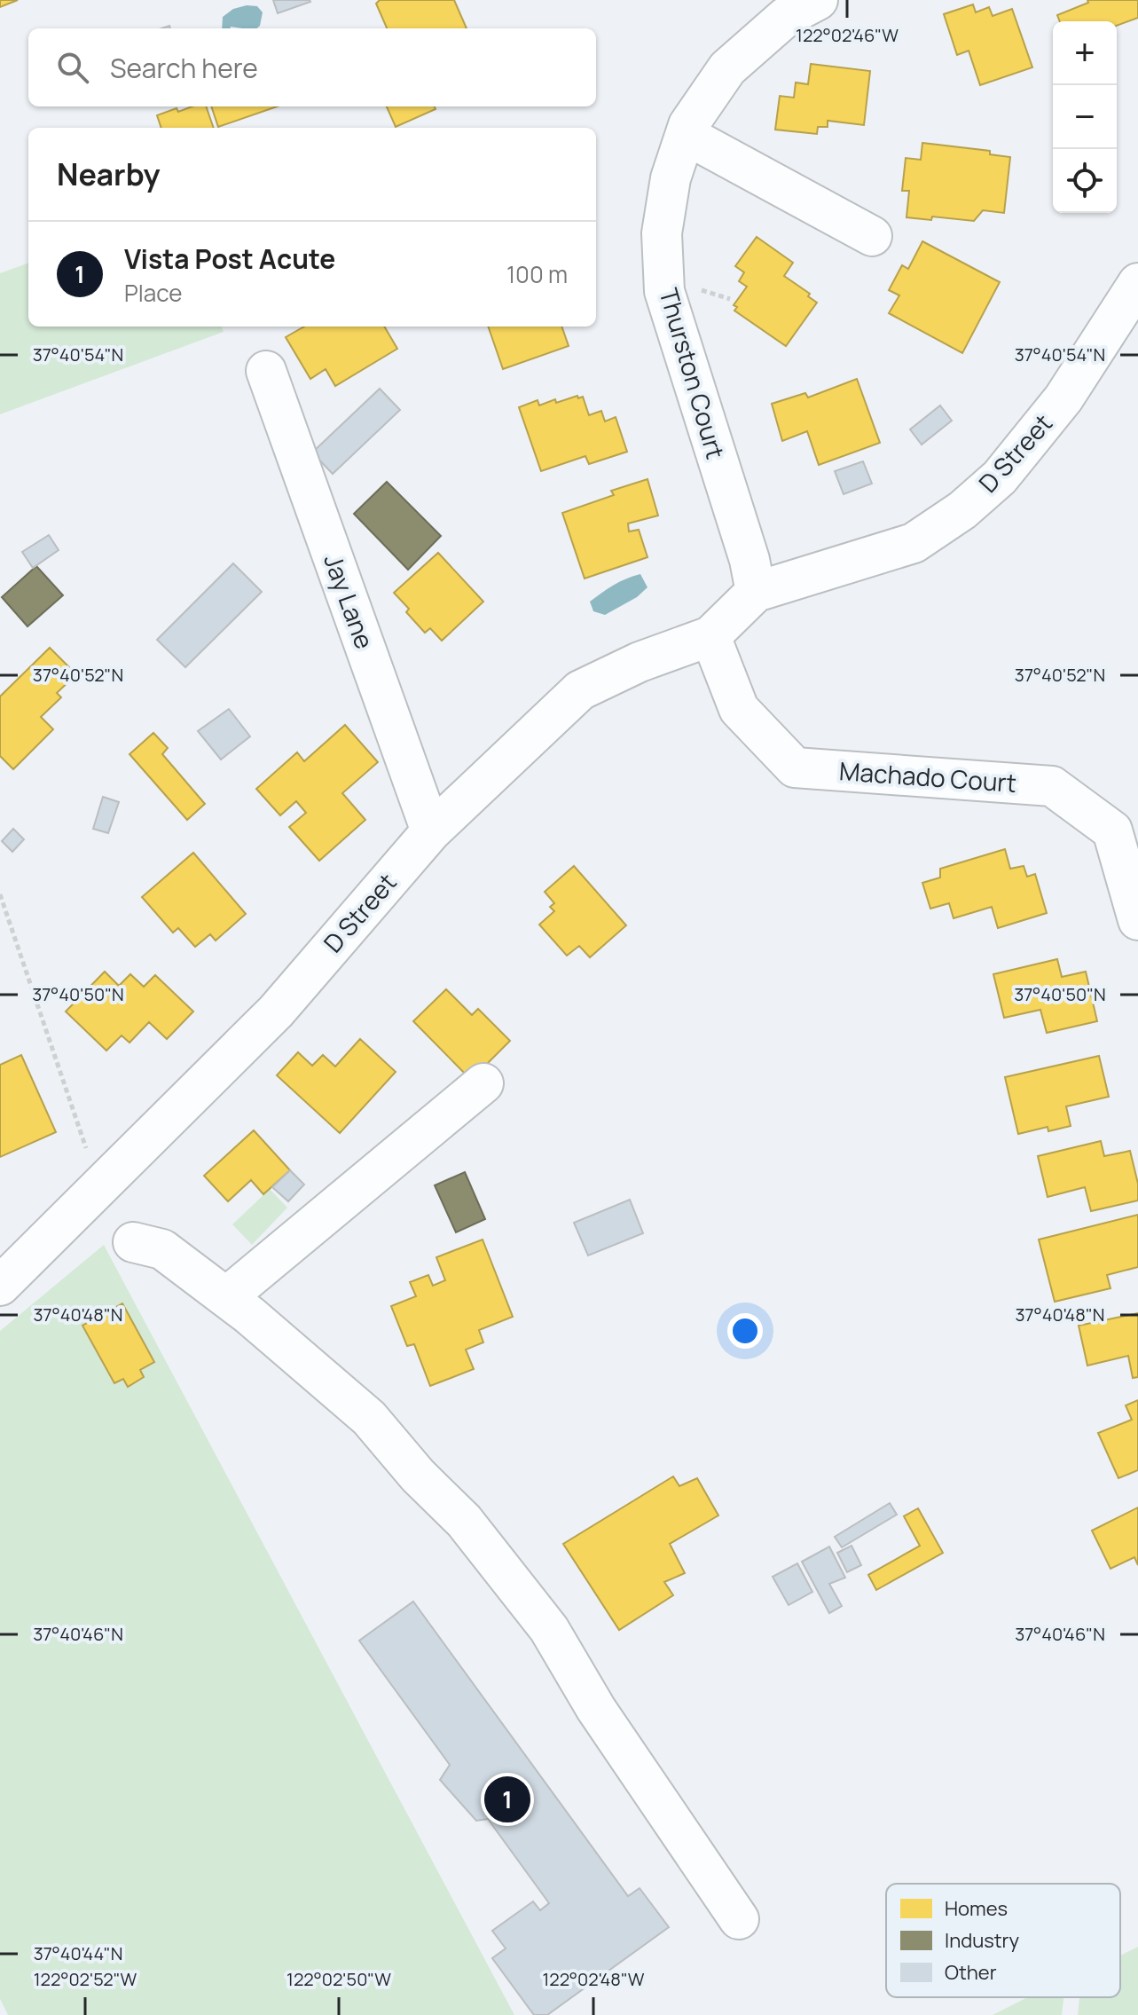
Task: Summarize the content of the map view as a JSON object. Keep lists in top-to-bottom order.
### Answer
{
  "streets": {
    "street": [
      "Thurston Court",
      "D Street",
      "Jay Lane",
      "Machado Court"
    ]
  },
  "crossings": [
    ["Thurston Court", "D Street"],
    ["D Street", "Jay Lane"],
    ["D Street", "Machado Court"]
  ],
  "legend": ["Homes", "Industry", "Other"],
  "page": {
    "map_buttons": ["+", "−"],
    "search": "Search here",
    "heading": "Nearby",
    "list": [
      {
        "mark": "1",
        "name": "Vista Post Acute",
        "note": "Place",
        "value": "100 m"
      }
    ],
    "pins": "1"
  },
  "coordinates": [
    "122°02'46\"W",
    "37°40'54\"N",
    "37°40'52\"N",
    "37°40'50\"N",
    "37°40'48\"N",
    "37°40'46\"N",
    "37°40'44\"N",
    "122°02'52\"W",
    "122°02'50\"W",
    "122°02'48\"W"
  ]
}
